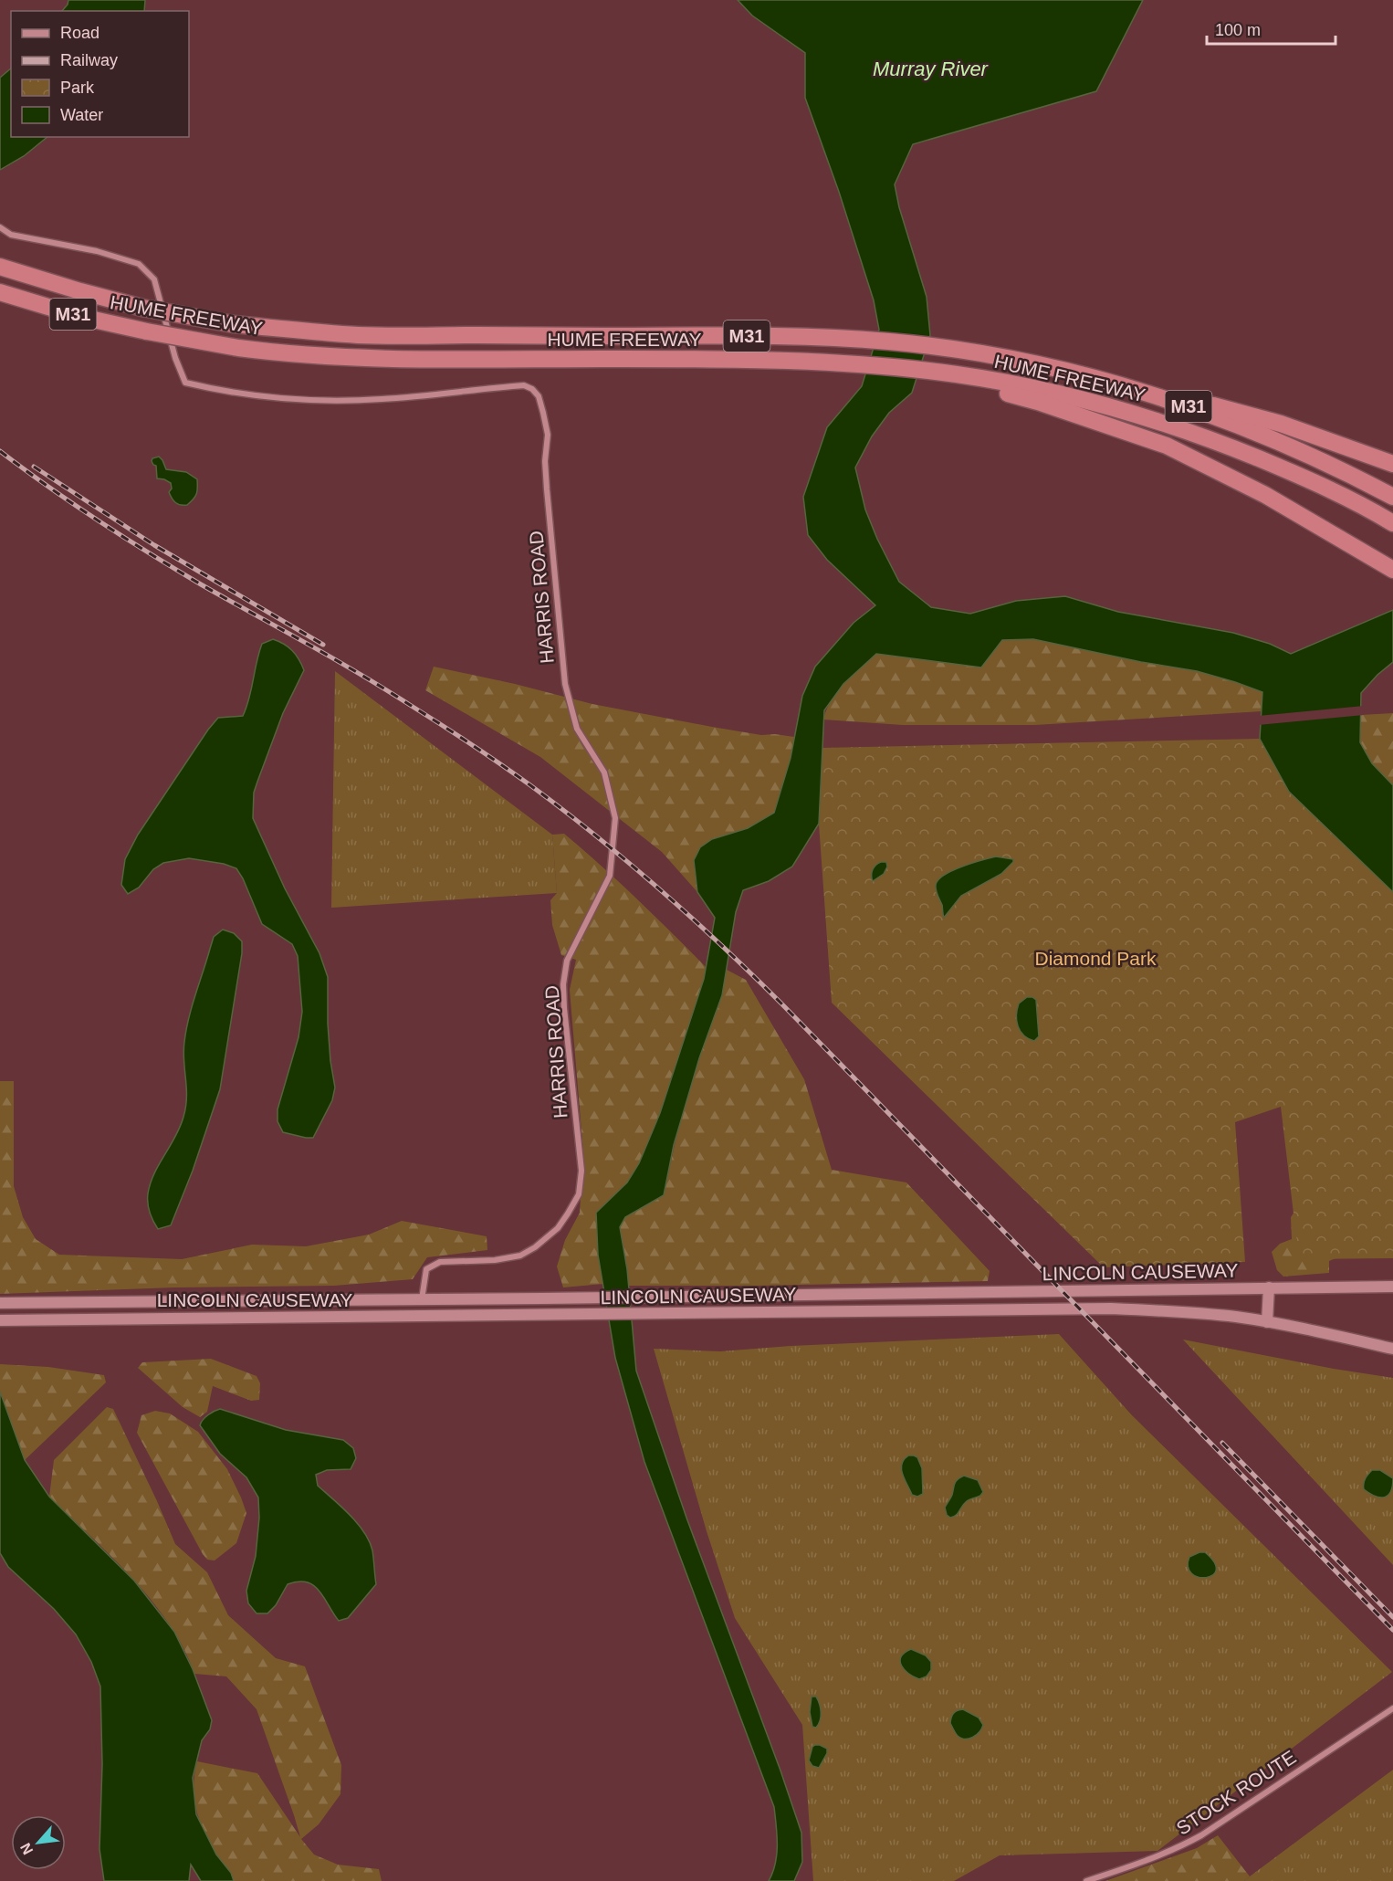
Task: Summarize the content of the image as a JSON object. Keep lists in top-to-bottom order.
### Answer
{
  "streets": {
    "highway": ["M31", "HUME FREEWAY"],
    "main road": ["LINCOLN CAUSEWAY"],
    "street": ["HARRIS ROAD", "STOCK ROUTE"]
  },
  "crossings": [
    ["HARRIS ROAD", "LINCOLN CAUSEWAY"]
  ],
  "water": ["Murray River"],
  "parks": ["Diamond Park"],
  "legend": [
    "Road",
    "Railway",
    "Park",
    "Water"
  ],
  "scale_bar": "100 m",
  "north": "bottom left"
}
